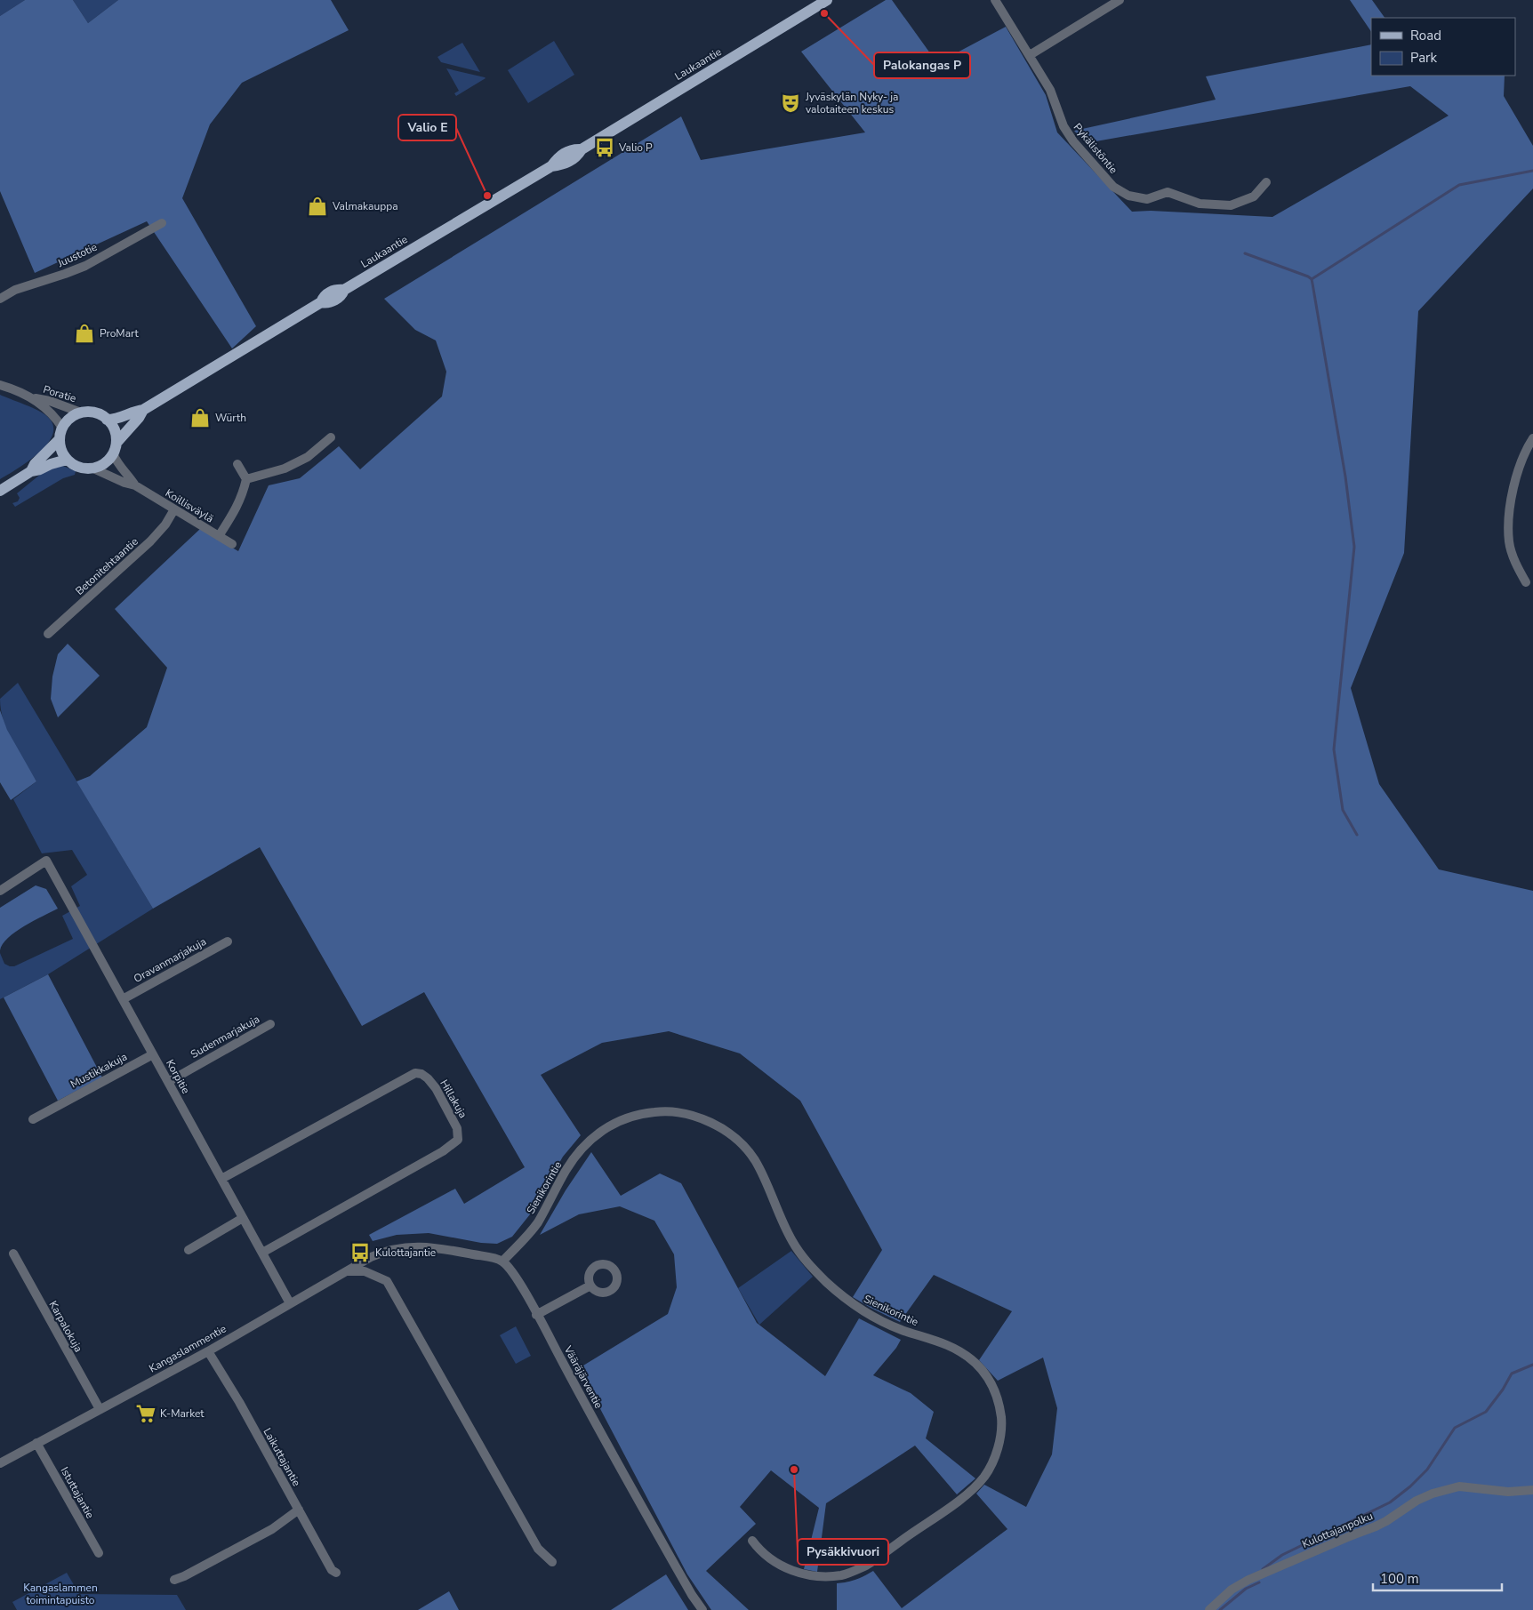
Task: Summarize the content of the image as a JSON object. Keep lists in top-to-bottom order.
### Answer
{
  "streets": {
    "main road": ["Laukaantie"],
    "street": [
      "Pykälistöntie",
      "Juustotie",
      "Poratie",
      "Koillisväylä",
      "Betonitehtaantie",
      "Oravanmarjakuja",
      "Sudenmarjakuja",
      "Mustikkakuja",
      "Korpitie",
      "Hillakuja",
      "Sienikorintie",
      "Karpalokuja",
      "Kangaslammentie",
      "Vääräjärventie",
      "Laikuttajantie",
      "Istuttajantie",
      "Kulottajanpolku"
    ]
  },
  "crossings": [
    ["Laukaantie", "Poratie"],
    ["Laukaantie", "Koillisväylä"],
    ["Poratie", "Koillisväylä"],
    ["Koillisväylä", "Betonitehtaantie"],
    ["Oravanmarjakuja", "Korpitie"],
    ["Sudenmarjakuja", "Korpitie"],
    ["Mustikkakuja", "Korpitie"],
    ["Korpitie", "Hillakuja"],
    ["Korpitie", "Kangaslammentie"],
    ["Sienikorintie", "Kangaslammentie"],
    ["Sienikorintie", "Vääräjärventie"],
    ["Karpalokuja", "Kangaslammentie"],
    ["Kangaslammentie", "Vääräjärventie"],
    ["Kangaslammentie", "Laikuttajantie"],
    ["Kangaslammentie", "Istuttajantie"]
  ],
  "parks": ["Kangaslammen toimintapuisto"],
  "places": {
    "other": ["Palokangas P", "Valio E", "Pysäkkivuori"],
    "theatre": ["Jyväskylän Nyky- ja valotaiteen keskus"],
    "bus stop": ["Valio P", "Kulottajantie"],
    "shop": ["Valmakauppa", "ProMart", "Würth"],
    "supermarket": ["K-Market"]
  },
  "legend": ["Road", "Park"],
  "scale_bar": "100 m"
}
